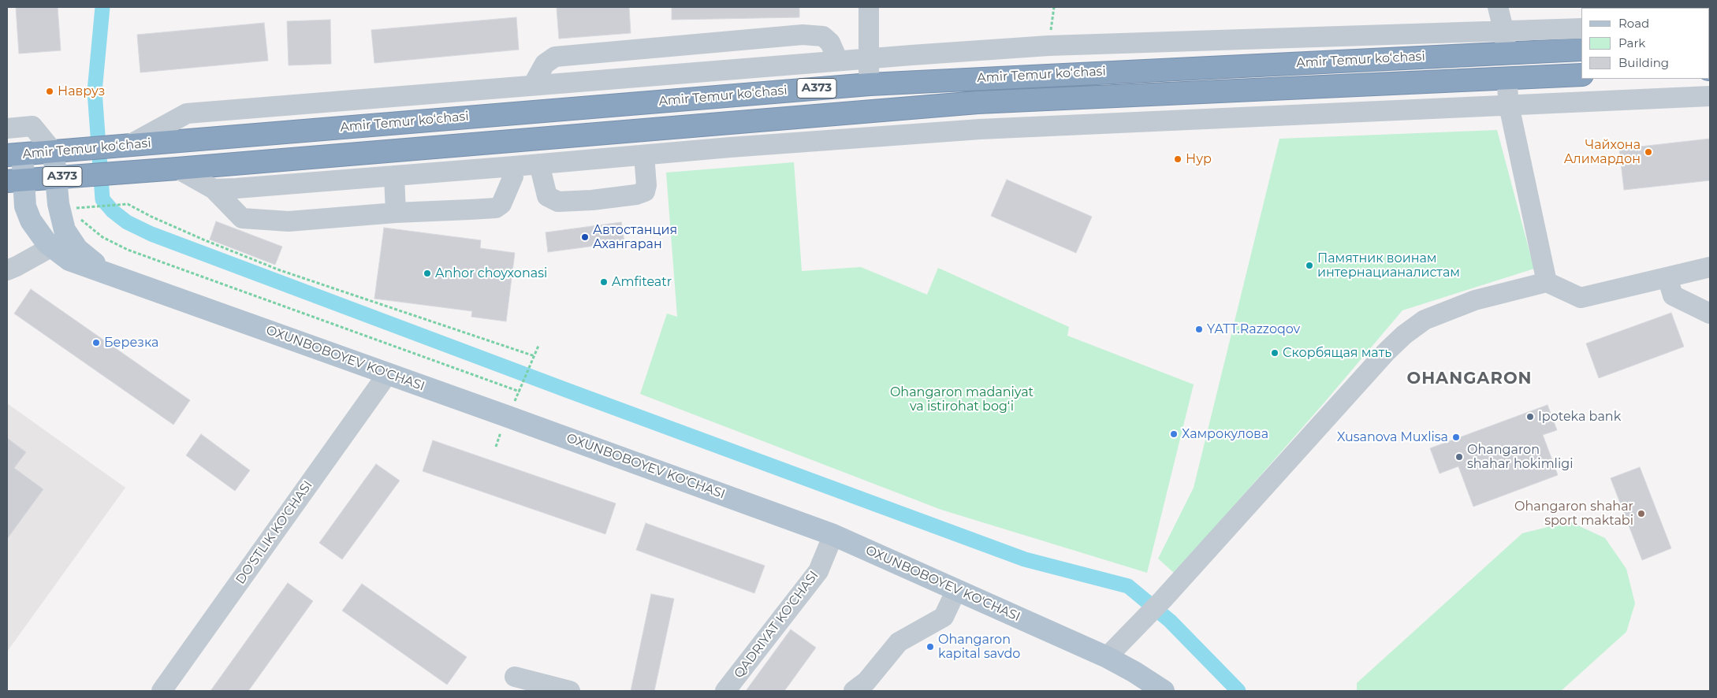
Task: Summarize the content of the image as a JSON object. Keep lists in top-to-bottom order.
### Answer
{
  "streets": {
    "highway": ["Amir Temur koʻchasi", "A373"],
    "main road": ["OXUNBOBOYEV KO'CHASI"],
    "street": ["DO'STLIK KO'CHASI", "QADRIYAT KO'CHASI"]
  },
  "crossings": [
    ["Amir Temur koʻchasi", "OXUNBOBOYEV KO'CHASI"],
    ["OXUNBOBOYEV KO'CHASI", "DO'STLIK KO'CHASI"],
    ["OXUNBOBOYEV KO'CHASI", "QADRIYAT KO'CHASI"]
  ],
  "districts": ["OHANGARON"],
  "parks": ["Ohangaron madaniyat va istirohat bogʻi"],
  "places": [
    "Навруз",
    "Чайхона Алимардон",
    "Нур",
    "Автостанция Ахангаран",
    "Памятник воинам интернацианалистам",
    "Anhor choyxonasi",
    "Amfiteatr",
    "YATT.Razzoqov",
    "Березка",
    "Скорбящая мать",
    "Ipoteka bank",
    "Хамрокулова",
    "Xusanova Muxlisa",
    "Ohangaron shahar hokimligi",
    "Ohangaron shahar sport maktabi",
    "Ohangaron kapital savdo"
  ],
  "legend": ["Road", "Park", "Building"]
}
